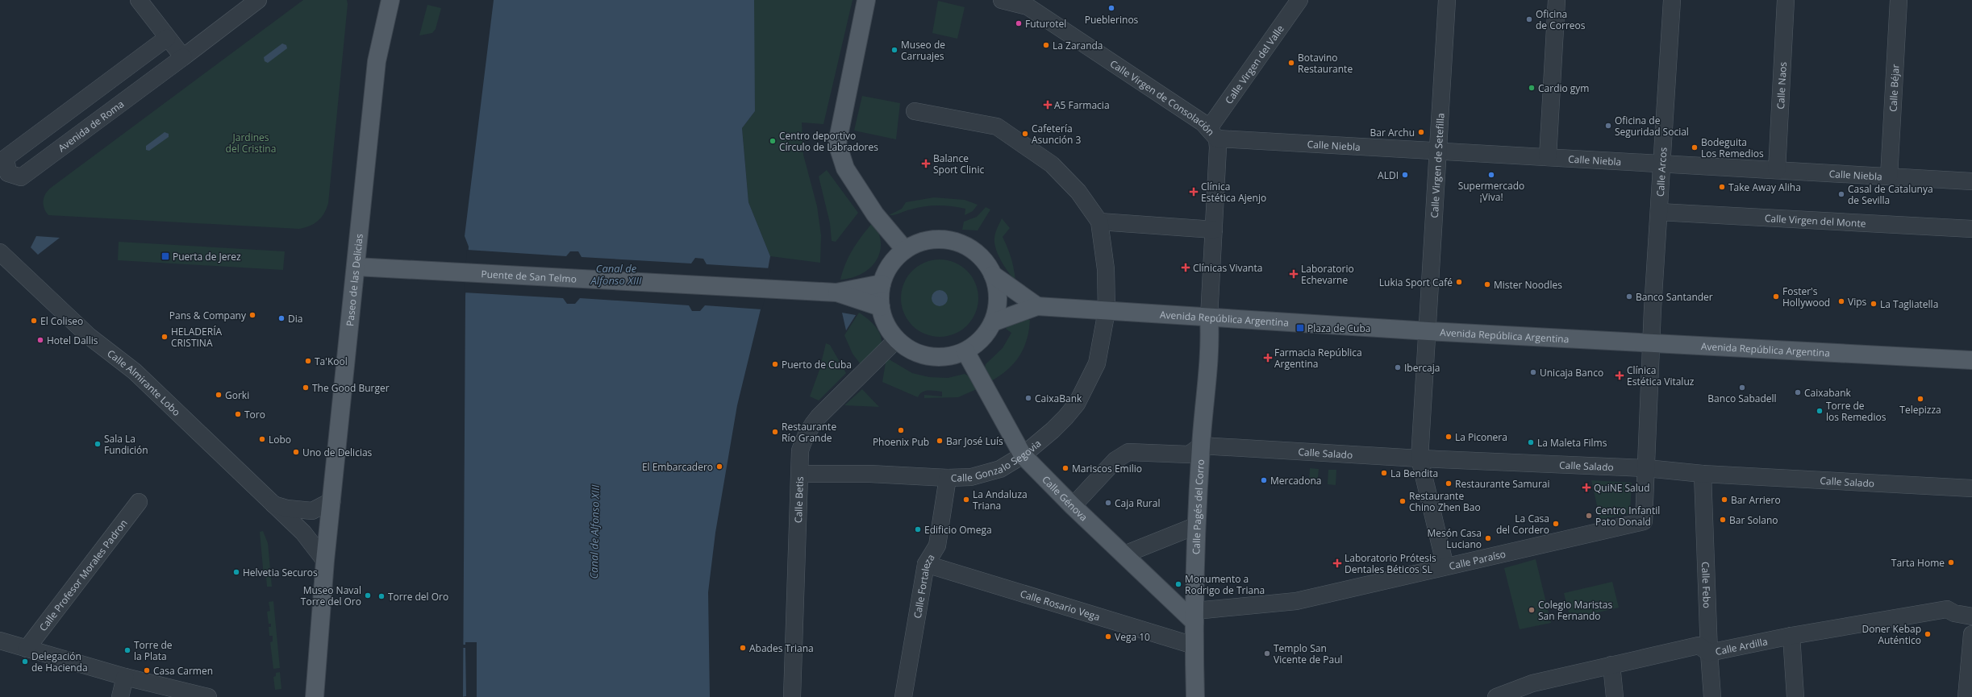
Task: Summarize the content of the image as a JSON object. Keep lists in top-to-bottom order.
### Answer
{
  "streets": {
    "main road": [
      "Puente de San Telmo",
      "Paseo de las Delicias",
      "Avenida República Argentina",
      "Calle Génova",
      "Calle Pagés del Corro"
    ],
    "street": [
      "Calle Virgen del Valle",
      "Calle Naos",
      "Calle Béjar",
      "Calle Virgen de Consolación",
      "Avenida de Roma",
      "Calle Niebla",
      "Calle Virgen de Setefilla",
      "Calle Arcos",
      "Calle Virgen del Monte",
      "Calle Almirante Lobo",
      "Calle Salado",
      "Calle Gonzalo Segovia",
      "Calle Betis",
      "Calle Paraíso",
      "Calle Profesor Morales Padron",
      "Calle Febo",
      "Calle Fortaleza",
      "Calle Rosario Vega",
      "Calle Ardilla"
    ]
  },
  "crossings": [
    ["Calle Virgen del Valle", "Calle Virgen de Consolación"],
    ["Calle Virgen del Valle", "Calle Niebla"],
    ["Calle Naos", "Calle Niebla"],
    ["Calle Béjar", "Calle Niebla"],
    ["Calle Virgen de Consolación", "Calle Niebla"],
    ["Calle Virgen de Consolación", "Avenida República Argentina"],
    ["Calle Virgen de Consolación", "Calle Pagés del Corro"],
    ["Calle Niebla", "Calle Virgen de Setefilla"],
    ["Calle Niebla", "Calle Arcos"],
    ["Calle Virgen de Setefilla", "Avenida República Argentina"],
    ["Calle Virgen de Setefilla", "Calle Salado"],
    ["Calle Virgen de Setefilla", "Calle Paraíso"],
    ["Calle Arcos", "Calle Virgen del Monte"],
    ["Calle Arcos", "Avenida República Argentina"],
    ["Calle Arcos", "Calle Salado"],
    ["Calle Arcos", "Calle Paraíso"],
    ["Puente de San Telmo", "Paseo de las Delicias"],
    ["Paseo de las Delicias", "Calle Almirante Lobo"],
    ["Avenida República Argentina", "Calle Gonzalo Segovia"],
    ["Avenida República Argentina", "Calle Pagés del Corro"],
    ["Calle Salado", "Calle Pagés del Corro"],
    ["Calle Salado", "Calle Febo"],
    ["Calle Gonzalo Segovia", "Calle Génova"],
    ["Calle Gonzalo Segovia", "Calle Betis"],
    ["Calle Gonzalo Segovia", "Calle Fortaleza"],
    ["Calle Génova", "Calle Pagés del Corro"],
    ["Calle Génova", "Calle Paraíso"],
    ["Calle Pagés del Corro", "Calle Paraíso"],
    ["Calle Pagés del Corro", "Calle Rosario Vega"],
    ["Calle Febo", "Calle Ardilla"],
    ["Calle Fortaleza", "Calle Rosario Vega"]
  ],
  "water": ["Canal de Alfonso XIII"],
  "parks": ["Jardines del Cristina"],
  "places": {
    "other": [
      "Pueblerinos",
      "Oficina de Correos",
      "Futurotel",
      "La Zaranda",
      "Museo de Carruajes",
      "Botavino Restaurante",
      "Cardio gym",
      "Oficina de Seguridad Social",
      "Bar Archu",
      "Cafetería Asunción 3",
      "Centro deportivo Círculo de Labradores",
      "Bodeguita Los Remedios",
      "ALDI",
      "Supermercado ¡Viva!",
      "Take Away Aliha",
      "Casal de Catalunya de Sevilla",
      "Lukia Sport Café",
      "Mister Noodles",
      "Banco Santander",
      "Foster's Hollywood",
      "Vips",
      "La Tagliatella",
      "Pans & Company",
      "Dia",
      "El Coliseo",
      "HELADERÍA CRISTINA",
      "Hotel Dallis",
      "Ta'Kool",
      "Puerto de Cuba",
      "Ibercaja",
      "Unicaja Banco",
      "The Good Burger",
      "Banco Sabadell",
      "Caixabank",
      "Gorki",
      "CaixaBank",
      "Telepizza",
      "Torre de los Remedios",
      "Toro",
      "Phoenix Pub",
      "Restaurante Río Grande",
      "La Piconera",
      "Lobo",
      "Bar José Luís",
      "La Maleta Films",
      "Sala La Fundición",
      "Uno de Delicias",
      "El Embarcadero",
      "Mariscos Emilio",
      "La Bendita",
      "Mercadona",
      "Restaurante Samurai",
      "La Andaluza Triana",
      "Bar Arriero",
      "Restaurante Chino Zhen Bao",
      "Caja Rural",
      "Centro Infantil Pato Donald",
      "Bar Solano",
      "La Casa del Cordero",
      "Edificio Omega",
      "Mesón Casa Luciano",
      "Tarta Home",
      "Helvetia Securos",
      "Monumento a Rodrigo de Triana",
      "Museo Naval Torre del Oro",
      "Torre del Oro",
      "Colegio Maristas San Fernando",
      "Doner Kebap Auténtico",
      "Vega 10",
      "Abades Triana",
      "Torre de la Plata",
      "Templo San Vicente de Paul",
      "Delegación de Hacienda",
      "Casa Carmen"
    ],
    "health": [
      "A5 Farmacia",
      "Balance Sport Clinic",
      "Clínica Estética Ajenjo",
      "Clínicas Vivanta",
      "Laboratorio Echevarne",
      "Farmacia República Argentina",
      "Clínica Estética Vitaluz",
      "QuiNE Salud",
      "Laboratorio Prótesis Dentales Béticos SL"
    ],
    "transit": ["Puerta de Jerez", "Plaza de Cuba"]
  }
}
